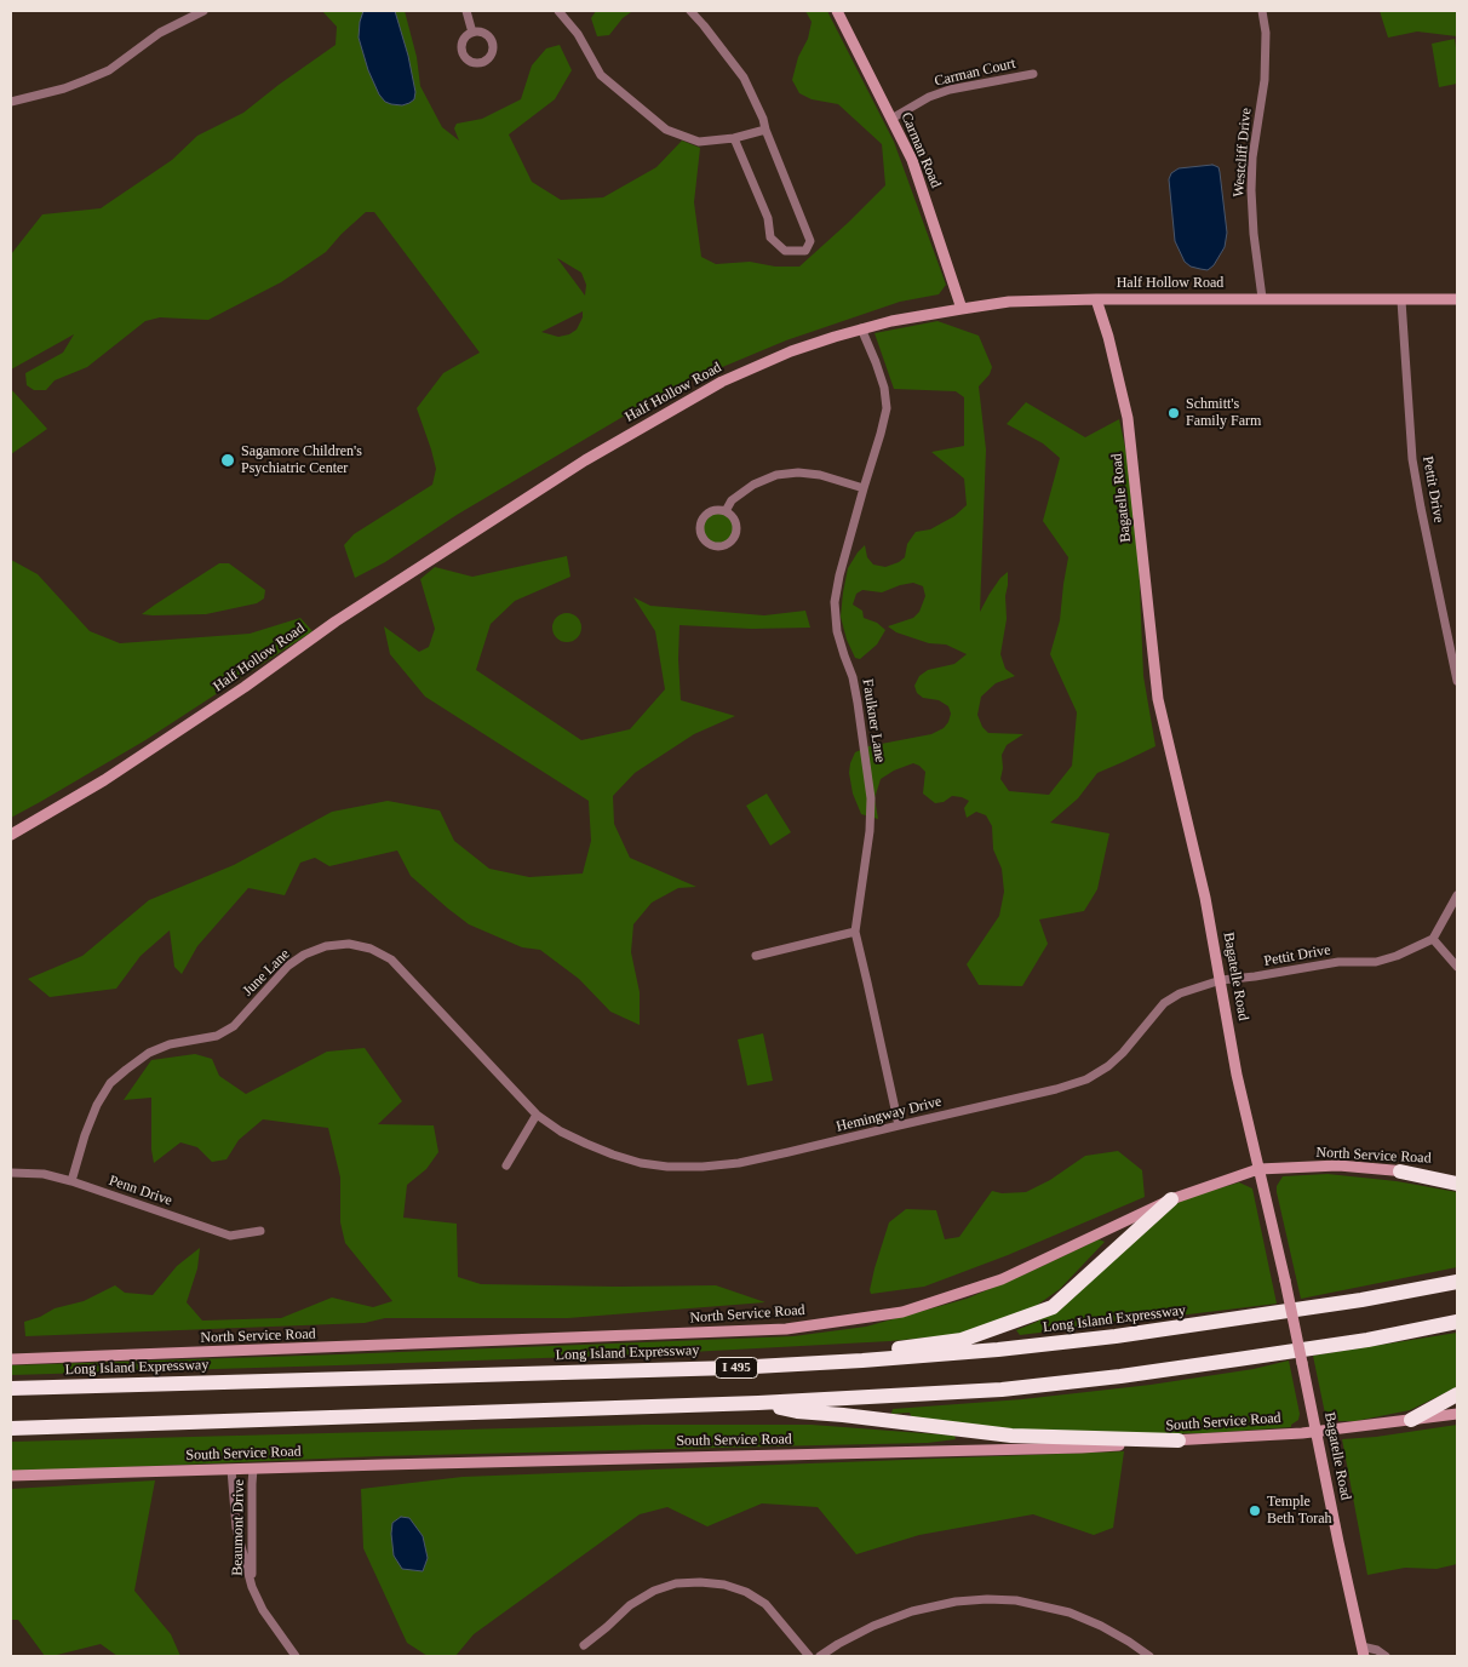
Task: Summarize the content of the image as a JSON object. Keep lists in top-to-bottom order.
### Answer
{
  "streets": {
    "highway": ["Long Island Expressway", "I 495"],
    "main road": [
      "Carman Road",
      "Half Hollow Road",
      "Bagatelle Road",
      "North Service Road",
      "South Service Road"
    ],
    "street": [
      "Carman Court",
      "Westcliff Drive",
      "Pettit Drive",
      "Faulkner Lane",
      "June Lane",
      "Hemingway Drive",
      "Penn Drive",
      "Beaumont Drive"
    ]
  },
  "crossings": [
    ["Carman Court", "Carman Road"],
    ["Carman Road", "Half Hollow Road"],
    ["Westcliff Drive", "Half Hollow Road"],
    ["Half Hollow Road", "Pettit Drive"],
    ["Half Hollow Road", "Bagatelle Road"],
    ["Half Hollow Road", "Faulkner Lane"],
    ["Pettit Drive", "Bagatelle Road"],
    ["Pettit Drive", "Hemingway Drive"],
    ["Bagatelle Road", "Hemingway Drive"],
    ["Bagatelle Road", "North Service Road"],
    ["Bagatelle Road", "South Service Road"],
    ["Faulkner Lane", "Hemingway Drive"],
    ["June Lane", "Hemingway Drive"],
    ["June Lane", "Penn Drive"],
    ["South Service Road", "Beaumont Drive"]
  ],
  "places": ["Schmitt's Family Farm", "Sagamore Children's Psychiatric Center", "Temple Beth Torah"]
}
